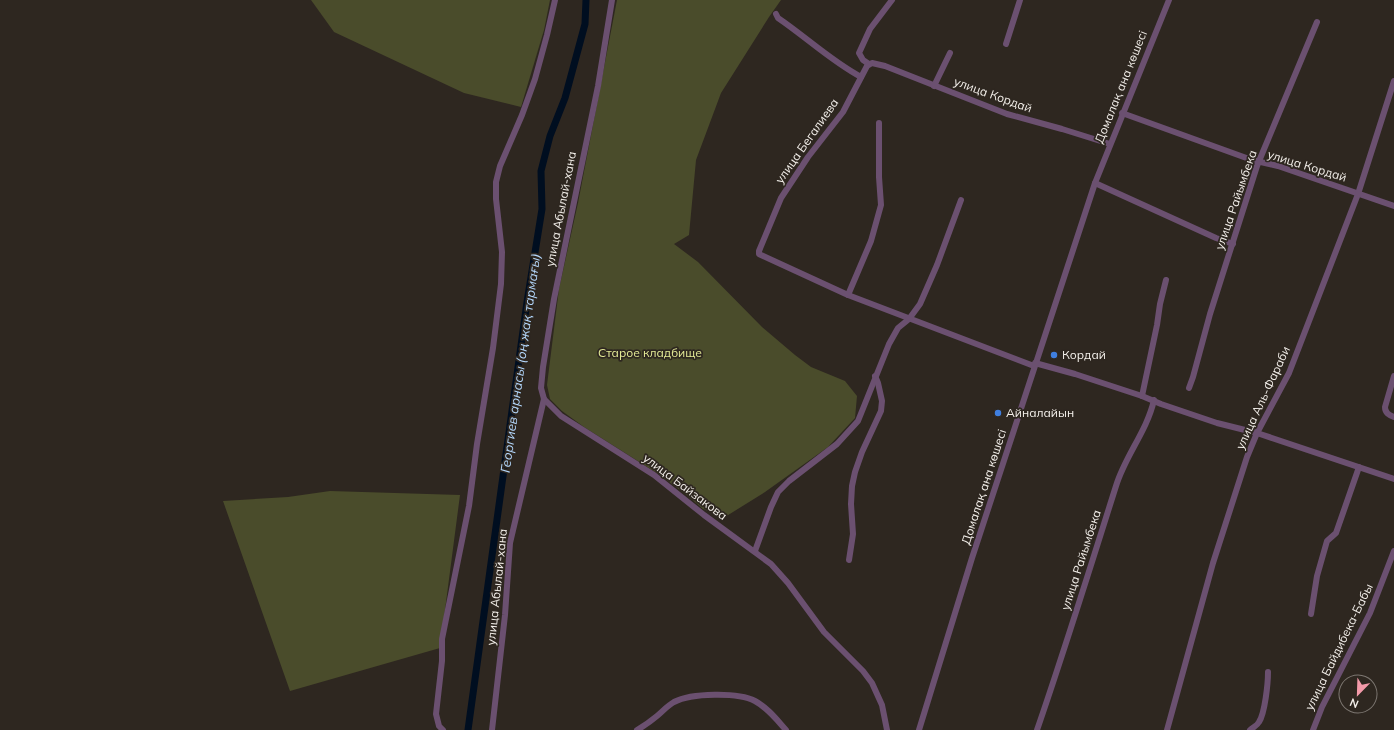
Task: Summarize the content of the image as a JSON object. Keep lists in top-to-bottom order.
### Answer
{
  "streets": {
    "street": [
      "Домалақ ана көшесі",
      "улица Кордай",
      "улица Бегалиева",
      "улица Райымбека",
      "улица Абылай-хана",
      "улица Аль-Фараби",
      "улица Байзакова",
      "улица Байдибека-Бабы"
    ]
  },
  "crossings": [
    ["Домалақ ана көшесі", "улица Кордай"],
    ["Домалақ ана көшесі", "улица Бегалиева"],
    ["улица Кордай", "улица Бегалиева"],
    ["улица Кордай", "улица Райымбека"],
    ["улица Кордай", "улица Аль-Фараби"],
    ["улица Бегалиева", "улица Райымбека"],
    ["улица Бегалиева", "улица Аль-Фараби"],
    ["улица Абылай-хана", "улица Байзакова"]
  ],
  "water": ["Георгиев арнасы (оң жақ тармағы)"],
  "parks": ["Старое кладбище"],
  "places": ["Кордай", "Айналайын"],
  "north": "bottom left"
}
